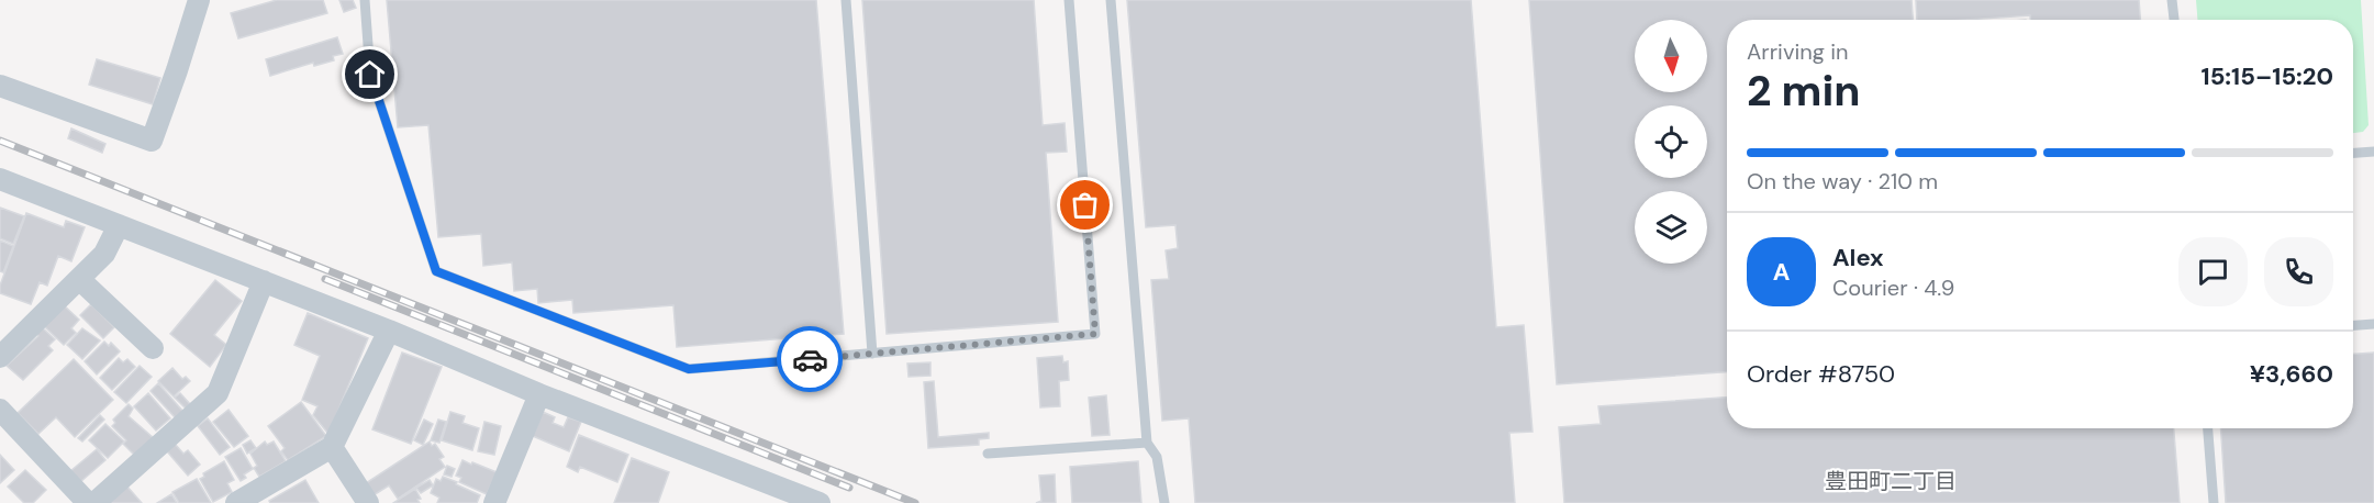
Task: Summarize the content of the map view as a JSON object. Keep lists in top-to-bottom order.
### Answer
{
  "districts": ["豊田町二丁目"],
  "north": "bottom",
  "page": {
    "heading": ["2 min", "Arriving in", "15:15–15:20"],
    "panel": [
      "Alex",
      "Courier · 4.9",
      "Order #8750",
      "¥3,660"
    ],
    "bar": "On the way · 210 m",
    "round": "A"
  }
}
